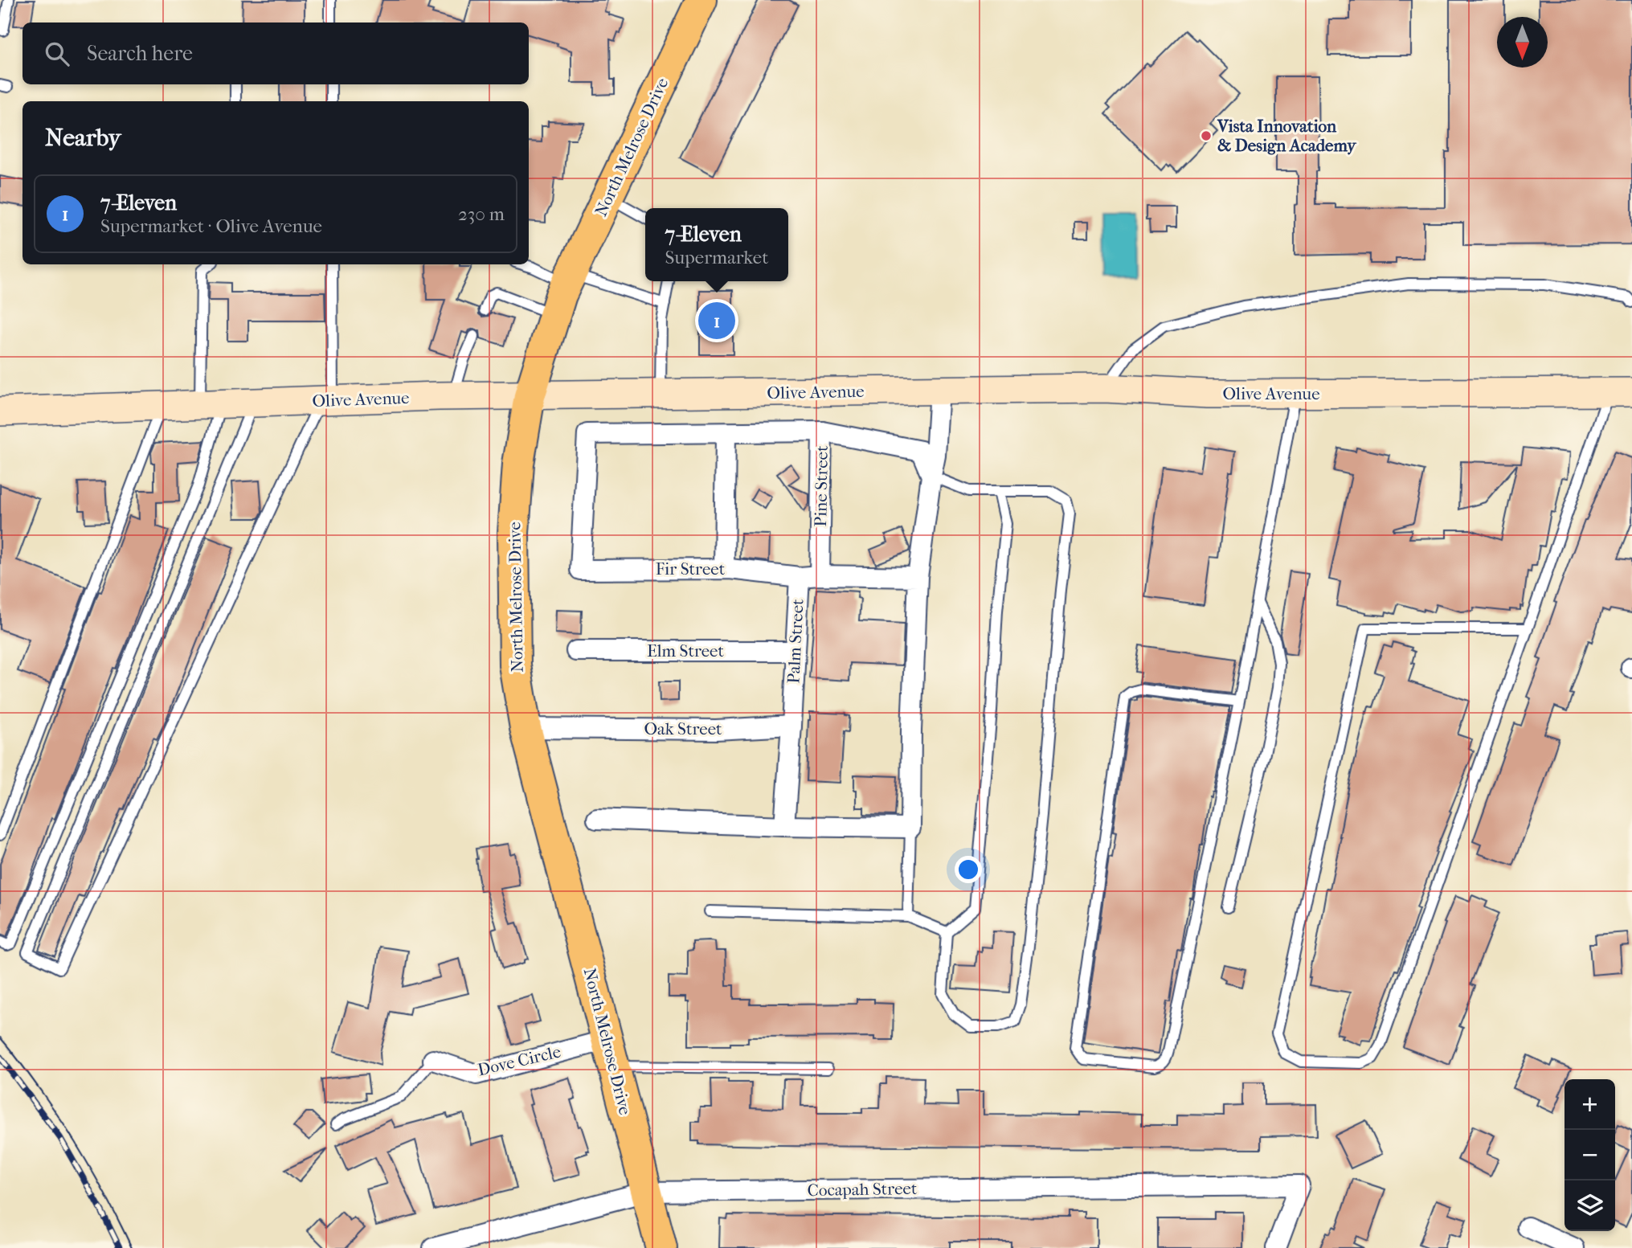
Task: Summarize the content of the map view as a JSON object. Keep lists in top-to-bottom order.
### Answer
{
  "streets": {
    "main road": ["North Melrose Drive", "Olive Avenue"],
    "street": [
      "Pine Street",
      "Fir Street",
      "Palm Street",
      "Elm Street",
      "Oak Street",
      "Dove Circle",
      "Cocapah Street"
    ]
  },
  "crossings": [
    ["North Melrose Drive", "Olive Avenue"],
    ["North Melrose Drive", "Oak Street"],
    ["North Melrose Drive", "Dove Circle"],
    ["North Melrose Drive", "Cocapah Street"],
    ["Pine Street", "Fir Street"],
    ["Pine Street", "Palm Street"],
    ["Fir Street", "Palm Street"],
    ["Palm Street", "Elm Street"],
    ["Palm Street", "Oak Street"]
  ],
  "places": ["Vista Innovation & Design Academy"],
  "north": "bottom",
  "page": {
    "search": "Search here",
    "heading": "Nearby",
    "list": [
      {
        "mark": "1",
        "name": "7-Eleven",
        "note": "Supermarket · Olive Avenue",
        "value": "230 m"
      }
    ],
    "popup": ["7-Eleven", "Supermarket"],
    "pins": "1",
    "map_buttons": ["+", "−"]
  }
}
